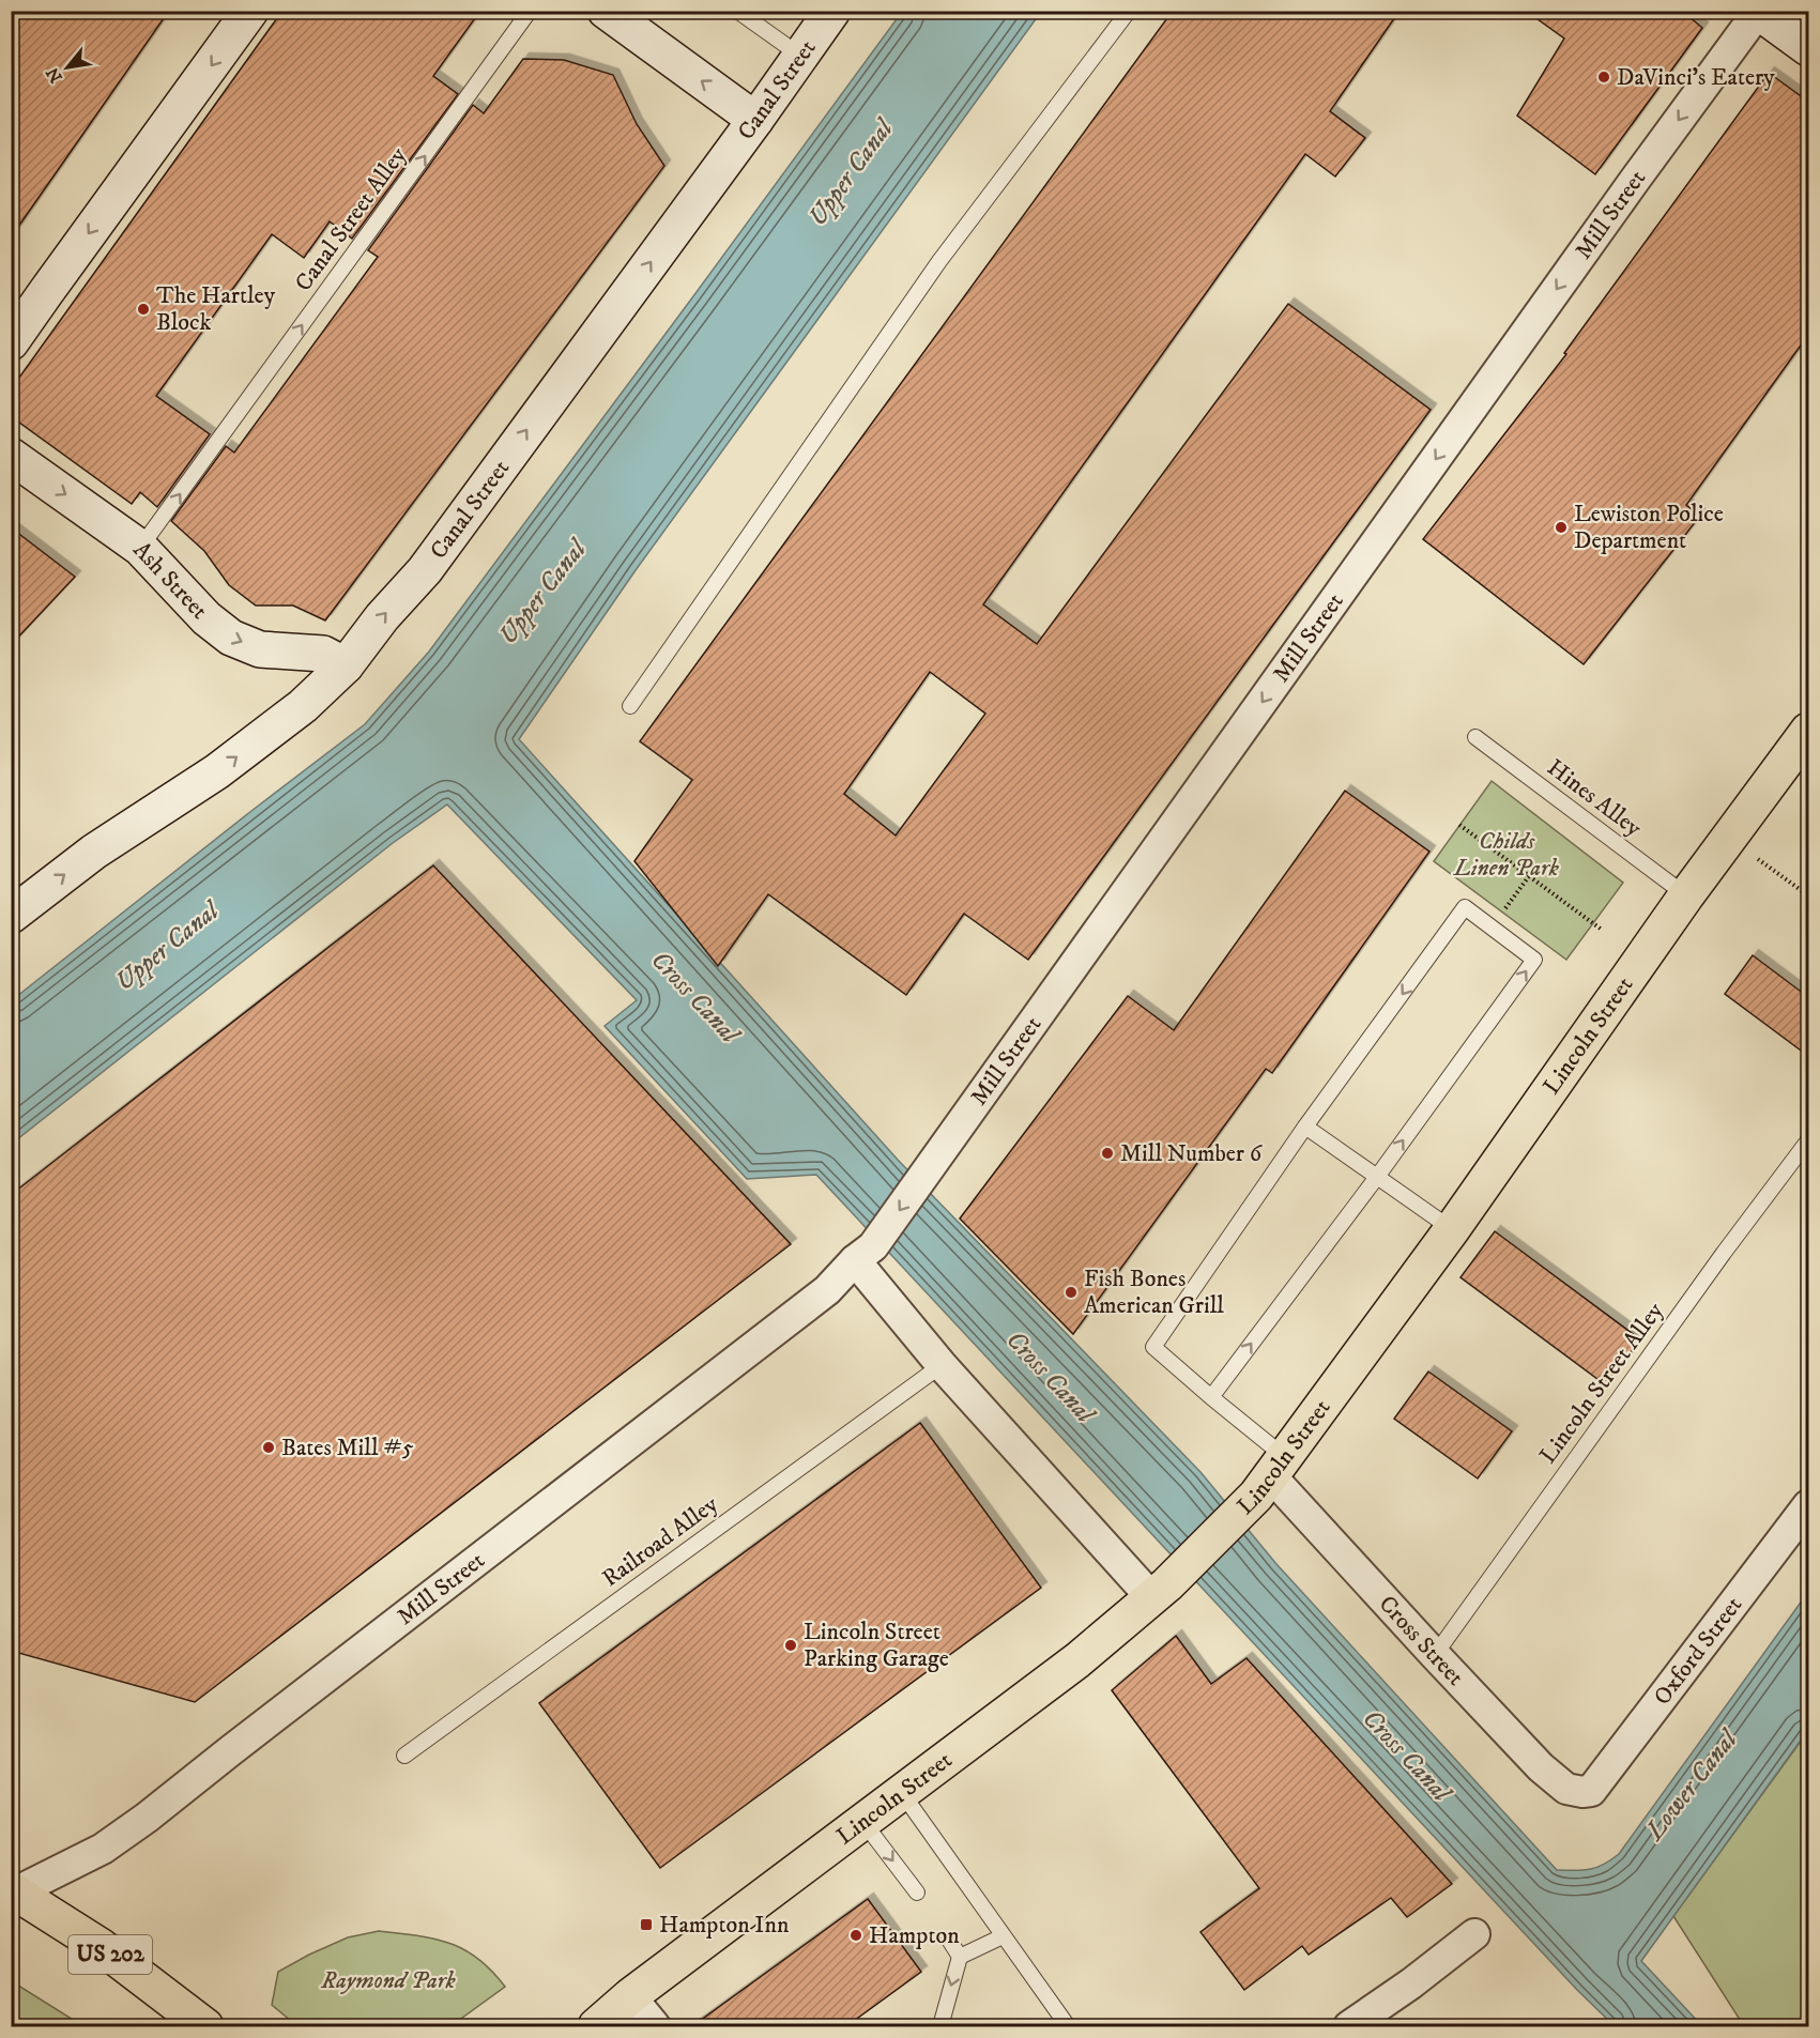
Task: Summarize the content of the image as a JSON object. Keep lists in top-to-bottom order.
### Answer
{
  "streets": {
    "highway": ["Lincoln Street", "US 202"],
    "main road": ["Canal Street", "Ash Street"],
    "street": ["Mill Street", "Cross Street", "Oxford Street"],
    "lane": [
      "Canal Street Alley",
      "Hines Alley",
      "Lincoln Street Alley",
      "Railroad Alley"
    ]
  },
  "crossings": [
    ["Canal Street", "Ash Street"],
    ["Mill Street", "US 202"],
    ["Canal Street Alley", "Ash Street"],
    ["Hines Alley", "Lincoln Street"],
    ["Lincoln Street", "Cross Street"],
    ["Lincoln Street Alley", "Cross Street"],
    ["Cross Street", "Oxford Street"]
  ],
  "one_way": [
    "Canal Street",
    "Mill Street",
    "Canal Street Alley",
    "Ash Street"
  ],
  "water": ["Upper Canal", "Cross Canal", "Lower Canal"],
  "parks": ["Childs Linen Park", "Raymond Park"],
  "places": {
    "other": [
      "DaVinci's Eatery",
      "The Hartley Block",
      "Lewiston Police Department",
      "Mill Number 6",
      "Fish Bones American Grill",
      "Bates Mill #5",
      "Lincoln Street Parking Garage",
      "Hampton"
    ],
    "transit": ["Hampton Inn"]
  },
  "north": "bottom left"
}
